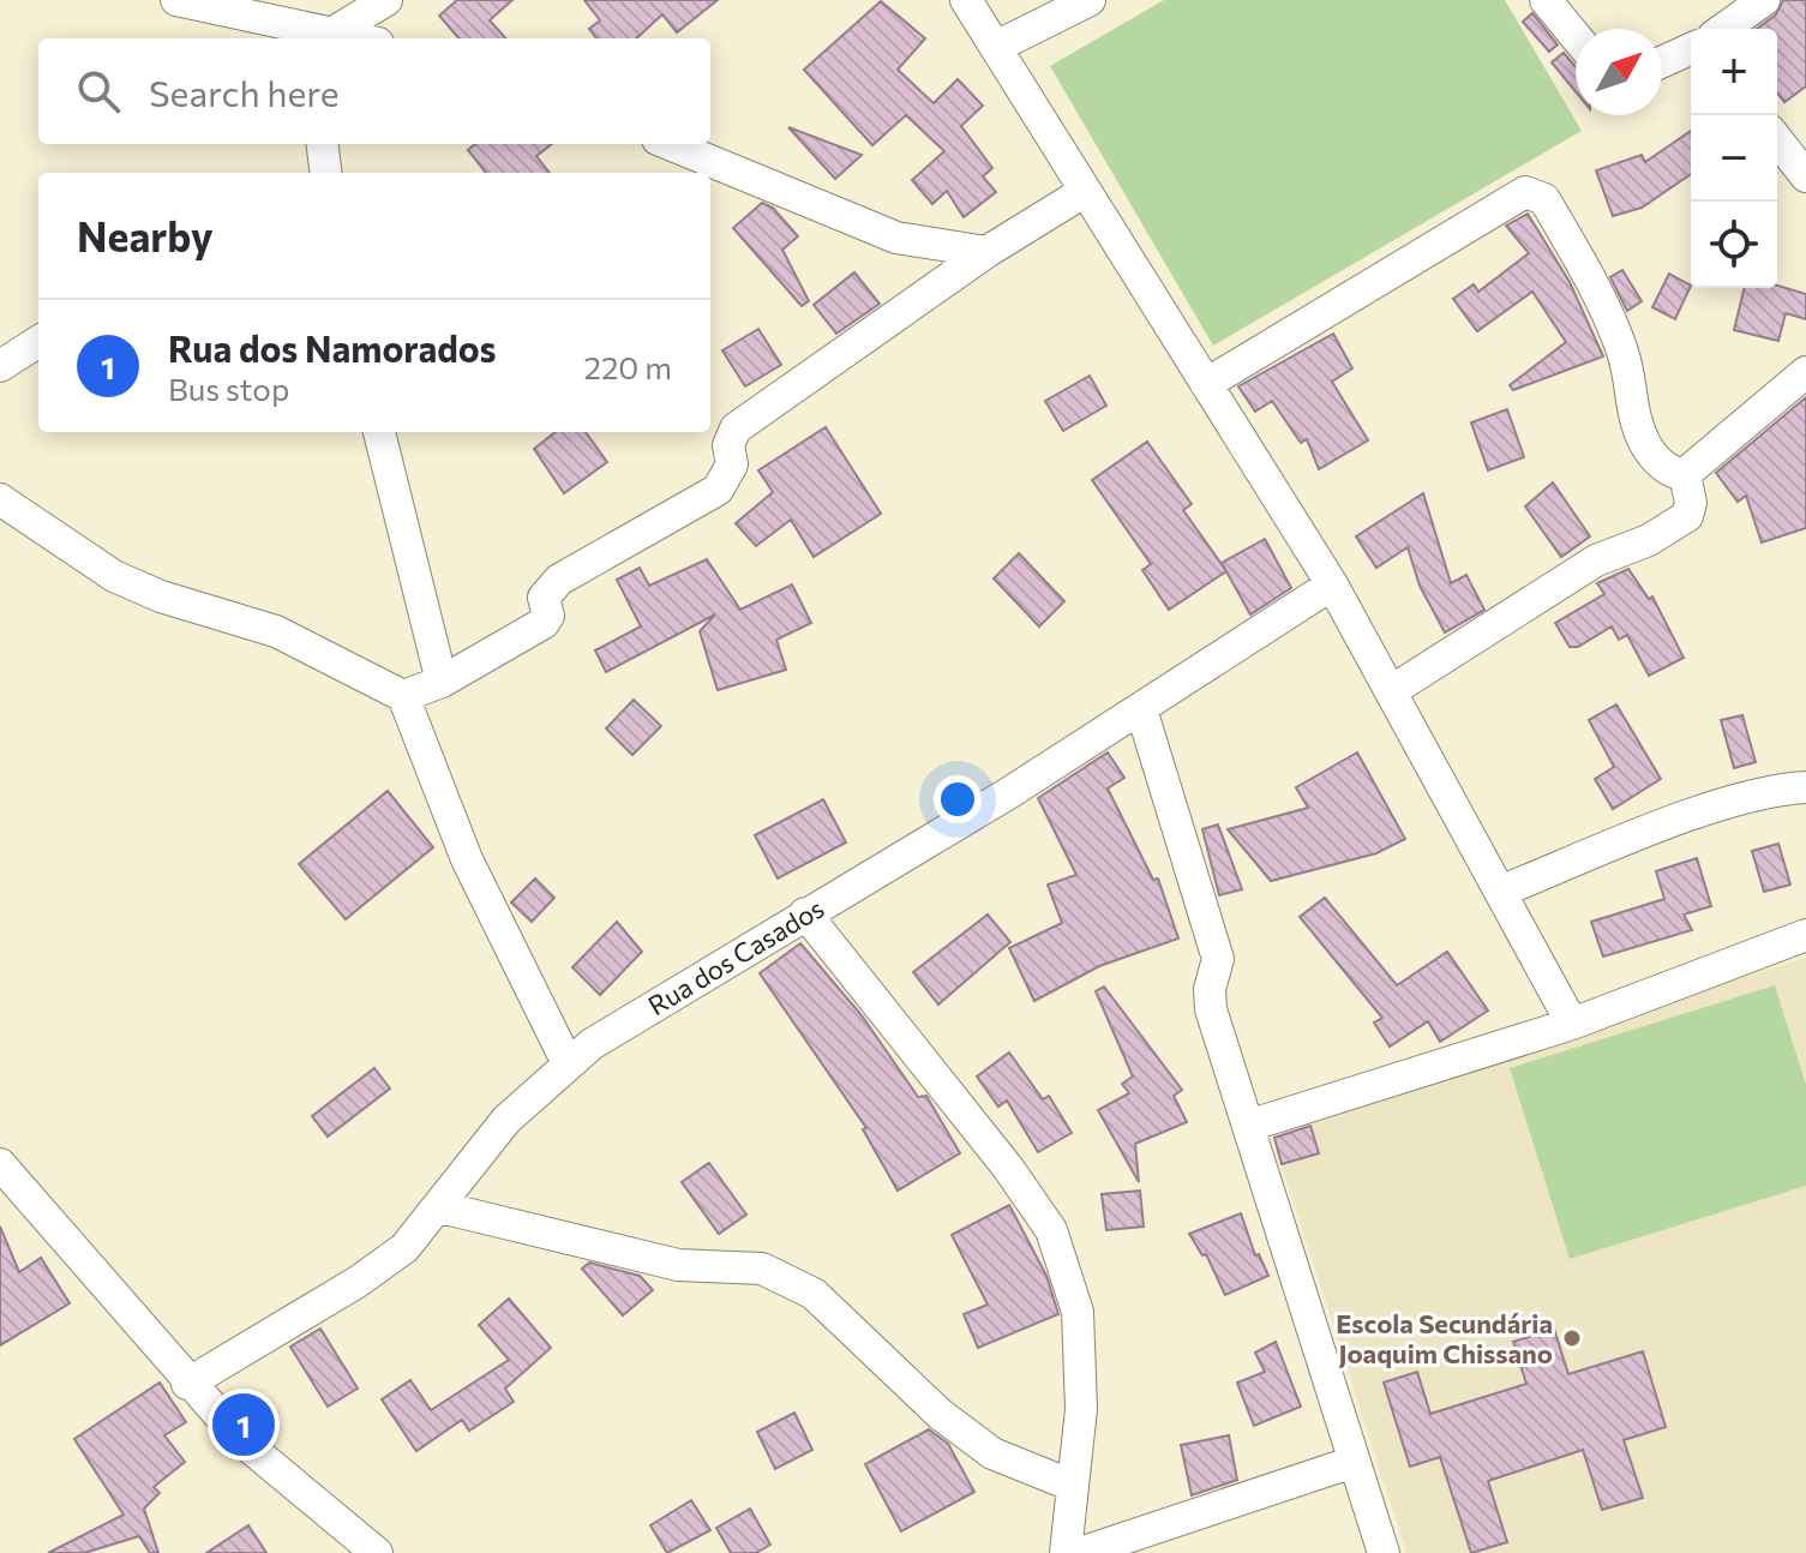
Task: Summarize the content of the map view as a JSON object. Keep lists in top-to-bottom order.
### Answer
{
  "streets": {
    "street": ["Rua dos Casados"]
  },
  "places": ["Escola Secundária Joaquim Chissano"],
  "north": "top right",
  "page": {
    "map_buttons": ["+", "−"],
    "search": "Search here",
    "heading": "Nearby",
    "list": [
      {
        "mark": "1",
        "name": "Rua dos Namorados",
        "note": "Bus stop",
        "value": "220 m"
      }
    ],
    "pins": "1"
  }
}
